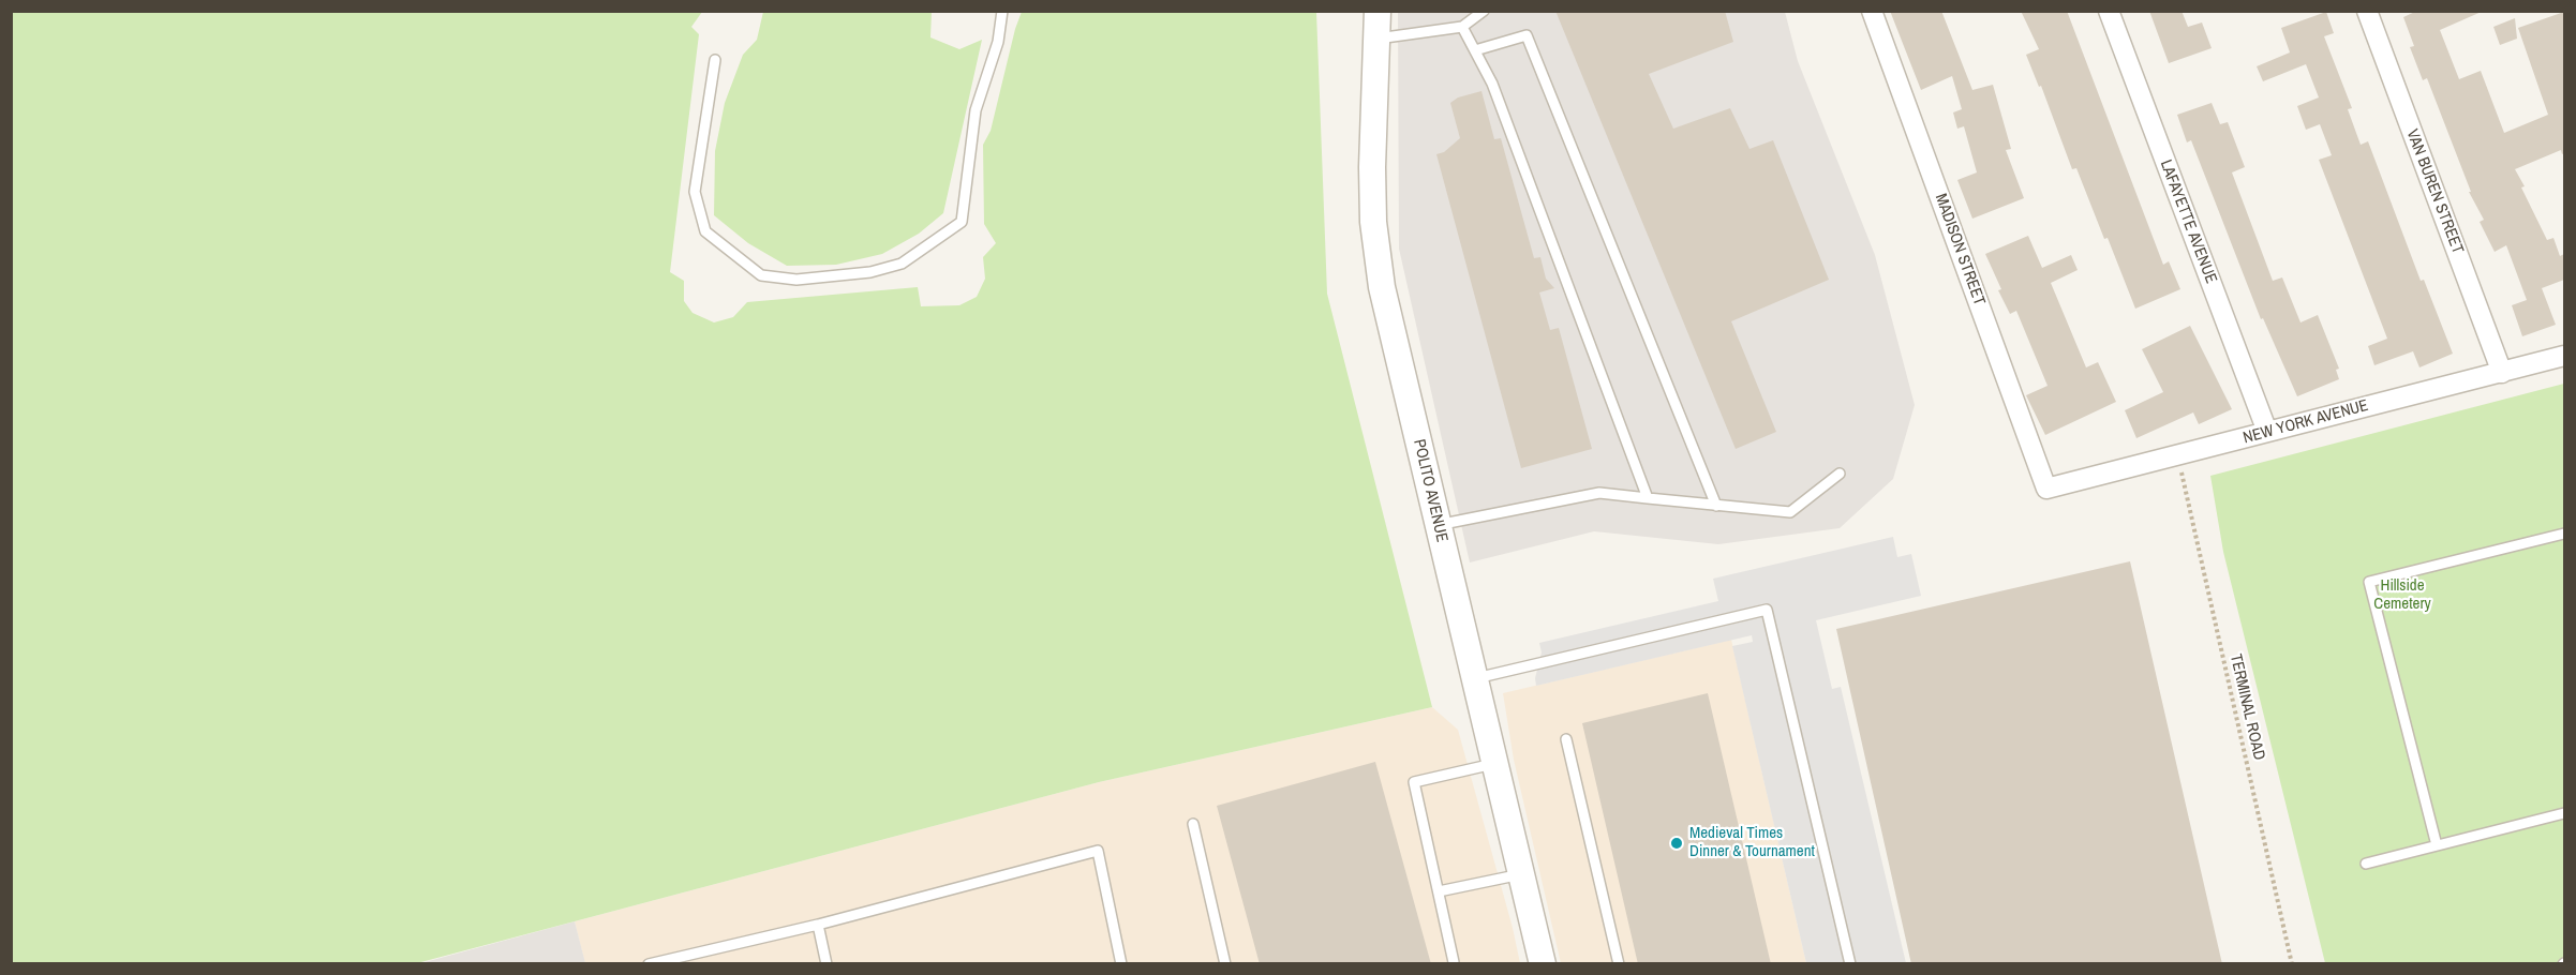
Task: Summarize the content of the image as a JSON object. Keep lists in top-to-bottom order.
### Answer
{
  "streets": {
    "street": [
      "VAN BUREN STREET",
      "LAFAYETTE AVENUE",
      "MADISON STREET",
      "NEW YORK AVENUE",
      "POLITO AVENUE"
    ],
    "path": ["TERMINAL ROAD"]
  },
  "crossings": [
    ["VAN BUREN STREET", "NEW YORK AVENUE"],
    ["LAFAYETTE AVENUE", "NEW YORK AVENUE"],
    ["MADISON STREET", "NEW YORK AVENUE"],
    ["NEW YORK AVENUE", "TERMINAL ROAD"]
  ],
  "parks": ["Hillside Cemetery"],
  "places": ["Medieval Times Dinner & Tournament"]
}
